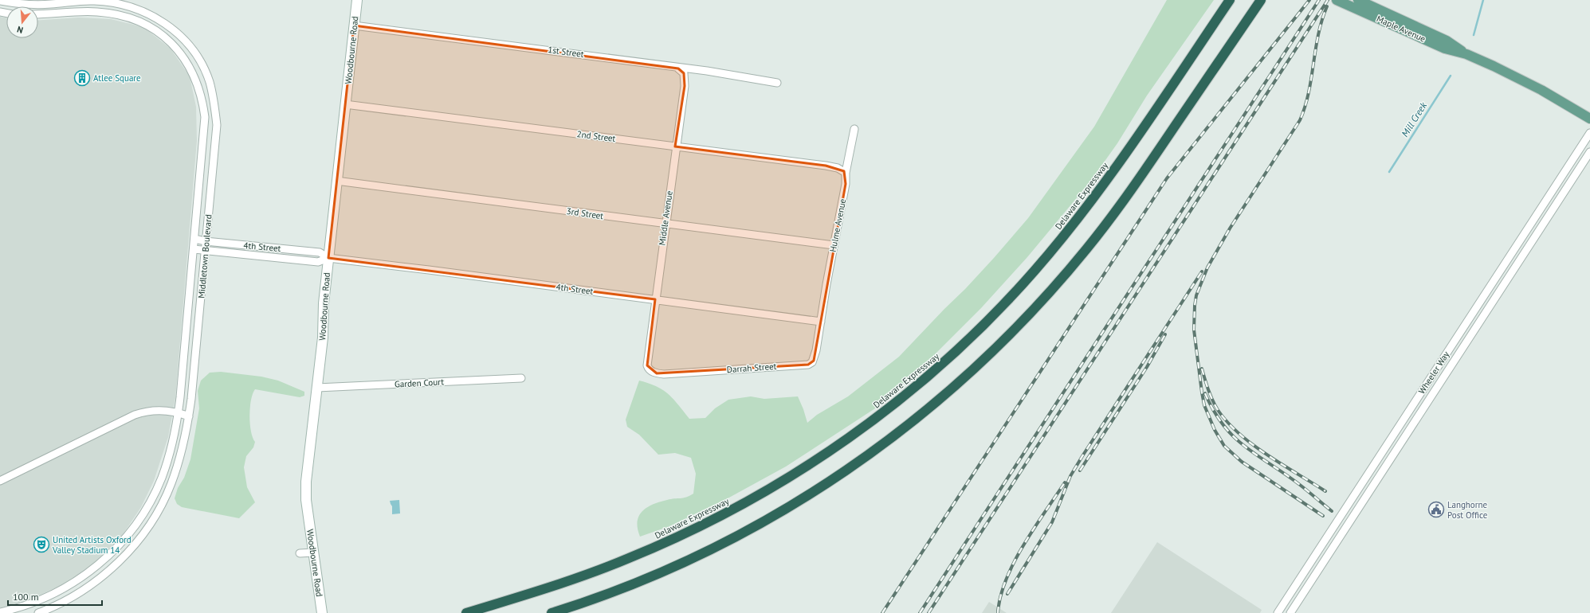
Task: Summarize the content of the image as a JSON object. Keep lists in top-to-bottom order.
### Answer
{
  "streets": {
    "highway": ["Delaware Expressway"],
    "main road": ["Maple Avenue", "Woodbourne Road"],
    "street": [
      "1st Street",
      "2nd Street",
      "3rd Street",
      "Middle Avenue",
      "Hulme Avenue",
      "4th Street",
      "Middletown Boulevard",
      "Darrah Street",
      "Wheeler Way",
      "Garden Court"
    ]
  },
  "crossings": [
    ["Woodbourne Road", "1st Street"],
    ["Woodbourne Road", "2nd Street"],
    ["Woodbourne Road", "3rd Street"],
    ["Woodbourne Road", "4th Street"],
    ["Woodbourne Road", "Garden Court"],
    ["1st Street", "Middle Avenue"],
    ["2nd Street", "Middle Avenue"],
    ["2nd Street", "Hulme Avenue"],
    ["3rd Street", "Middle Avenue"],
    ["3rd Street", "Hulme Avenue"],
    ["Middle Avenue", "4th Street"],
    ["Middle Avenue", "Darrah Street"],
    ["Hulme Avenue", "4th Street"],
    ["Hulme Avenue", "Darrah Street"],
    ["4th Street", "Middletown Boulevard"],
    ["4th Street", "Darrah Street"]
  ],
  "water": ["Mill Creek"],
  "places": {
    "building": ["Atlee Square"],
    "public building": ["Langhorne Post Office"],
    "theatre": ["United Artists Oxford Valley Stadium 14"]
  },
  "scale_bar": "100 m",
  "north": "bottom"
}
